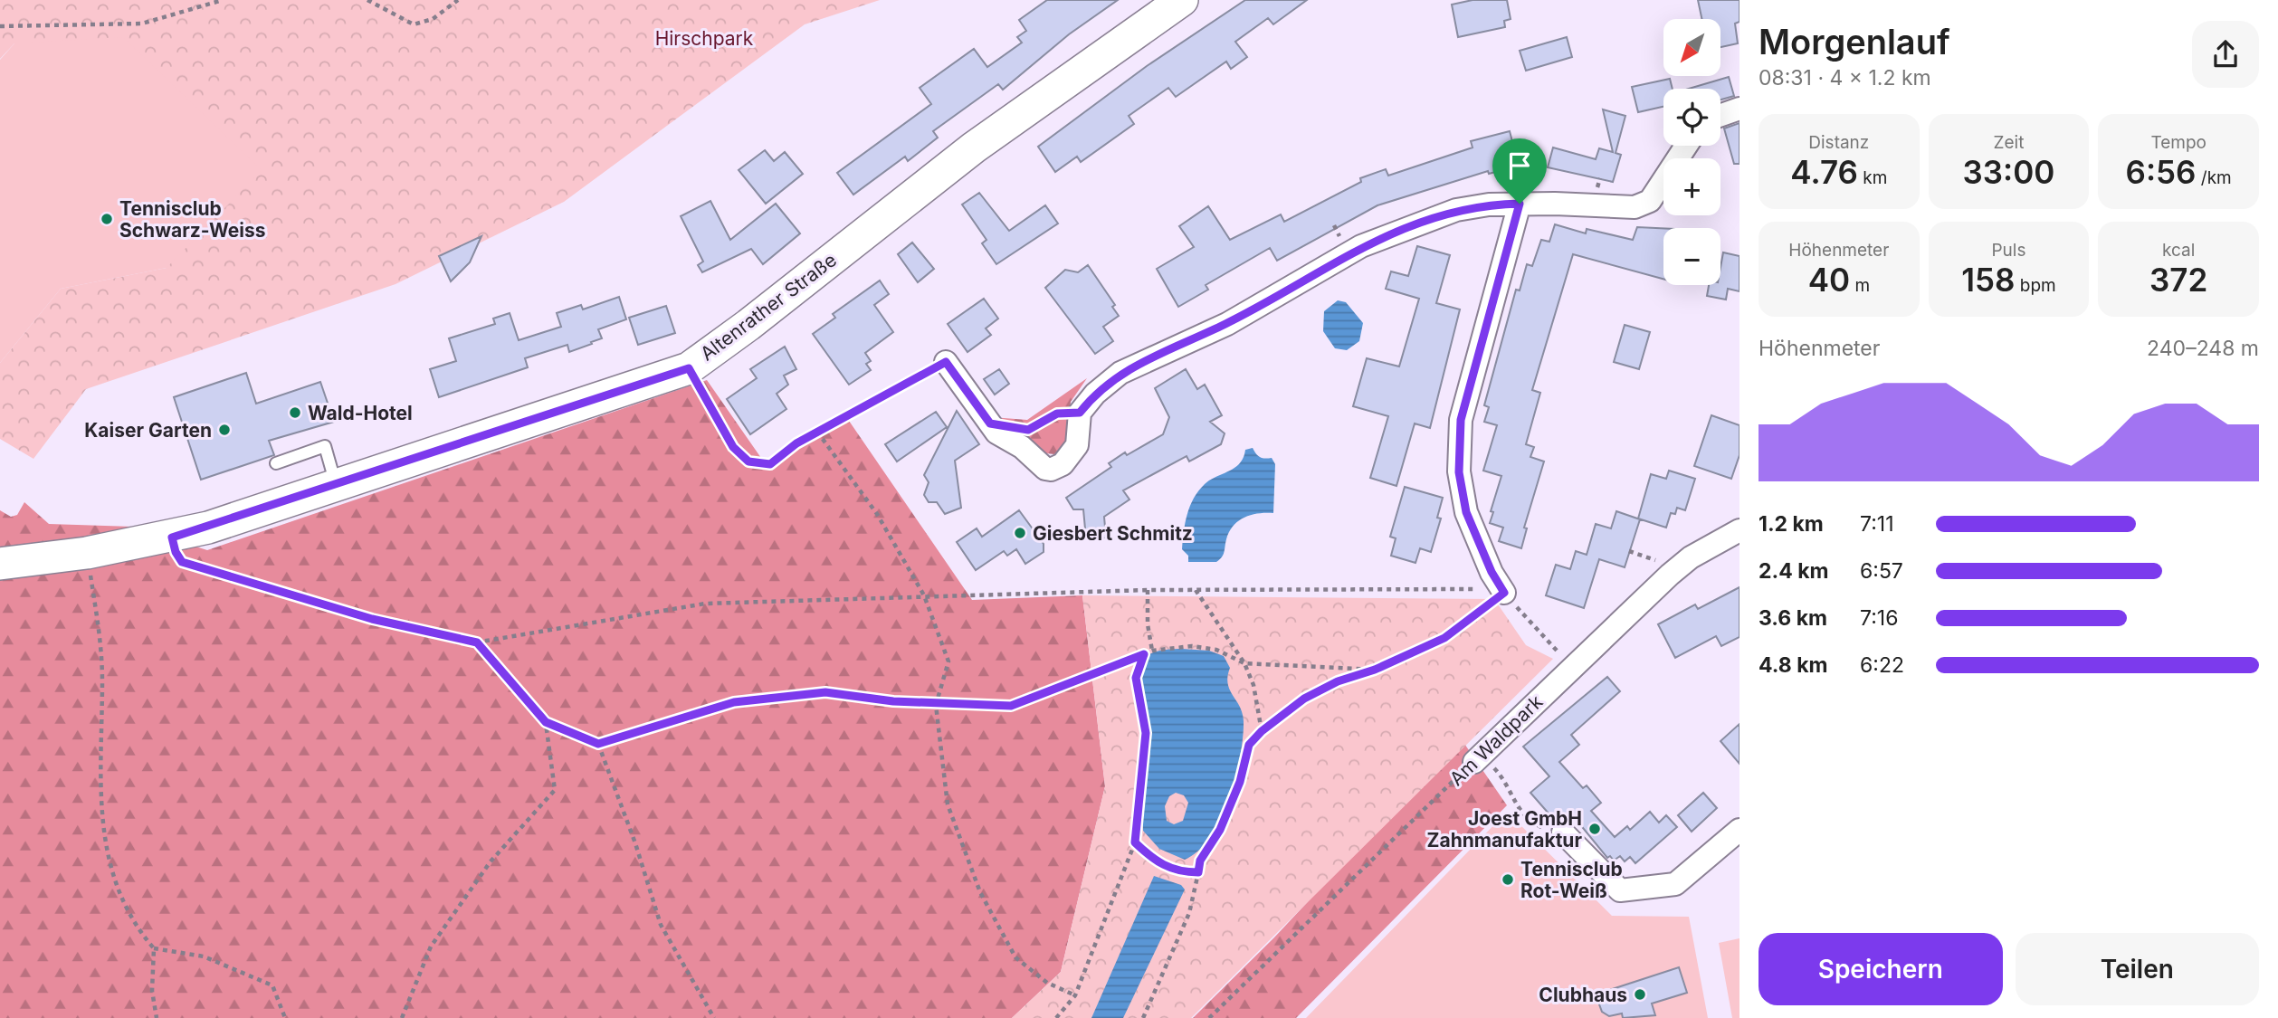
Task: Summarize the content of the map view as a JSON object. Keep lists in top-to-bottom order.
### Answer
{
  "streets": {
    "street": ["Altenrather Straße", "Am Waldpark"]
  },
  "parks": ["Hirschpark"],
  "places": [
    "Tennisclub Schwarz-Weiss",
    "Wald-Hotel",
    "Kaiser Garten",
    "Giesbert Schmitz",
    "Joest GmbH Zahnmanufaktur",
    "Tennisclub Rot-Weiß",
    "Clubhaus"
  ],
  "north": "bottom left",
  "page": {
    "heading": ["Morgenlauf", "08:31 · 4 × 1.2 km"],
    "map_buttons": ["+", "−"],
    "stats": [
      ["Distanz", "4.76 km"],
      ["Zeit", "33:00"],
      ["Tempo", "6:56 /km"],
      ["Höhenmeter", "40 m"],
      ["Puls", "158 bpm"],
      ["kcal", "372"]
    ],
    "chart": ["Höhenmeter", "240–248 m"],
    "list": [
      {
        "name": "1.2 km",
        "note": "7:11"
      },
      {
        "name": "2.4 km",
        "note": "6:57"
      },
      {
        "name": "3.6 km",
        "note": "7:16"
      },
      {
        "name": "4.8 km",
        "note": "6:22"
      }
    ],
    "buttons": ["Speichern", "Teilen"]
  }
}
